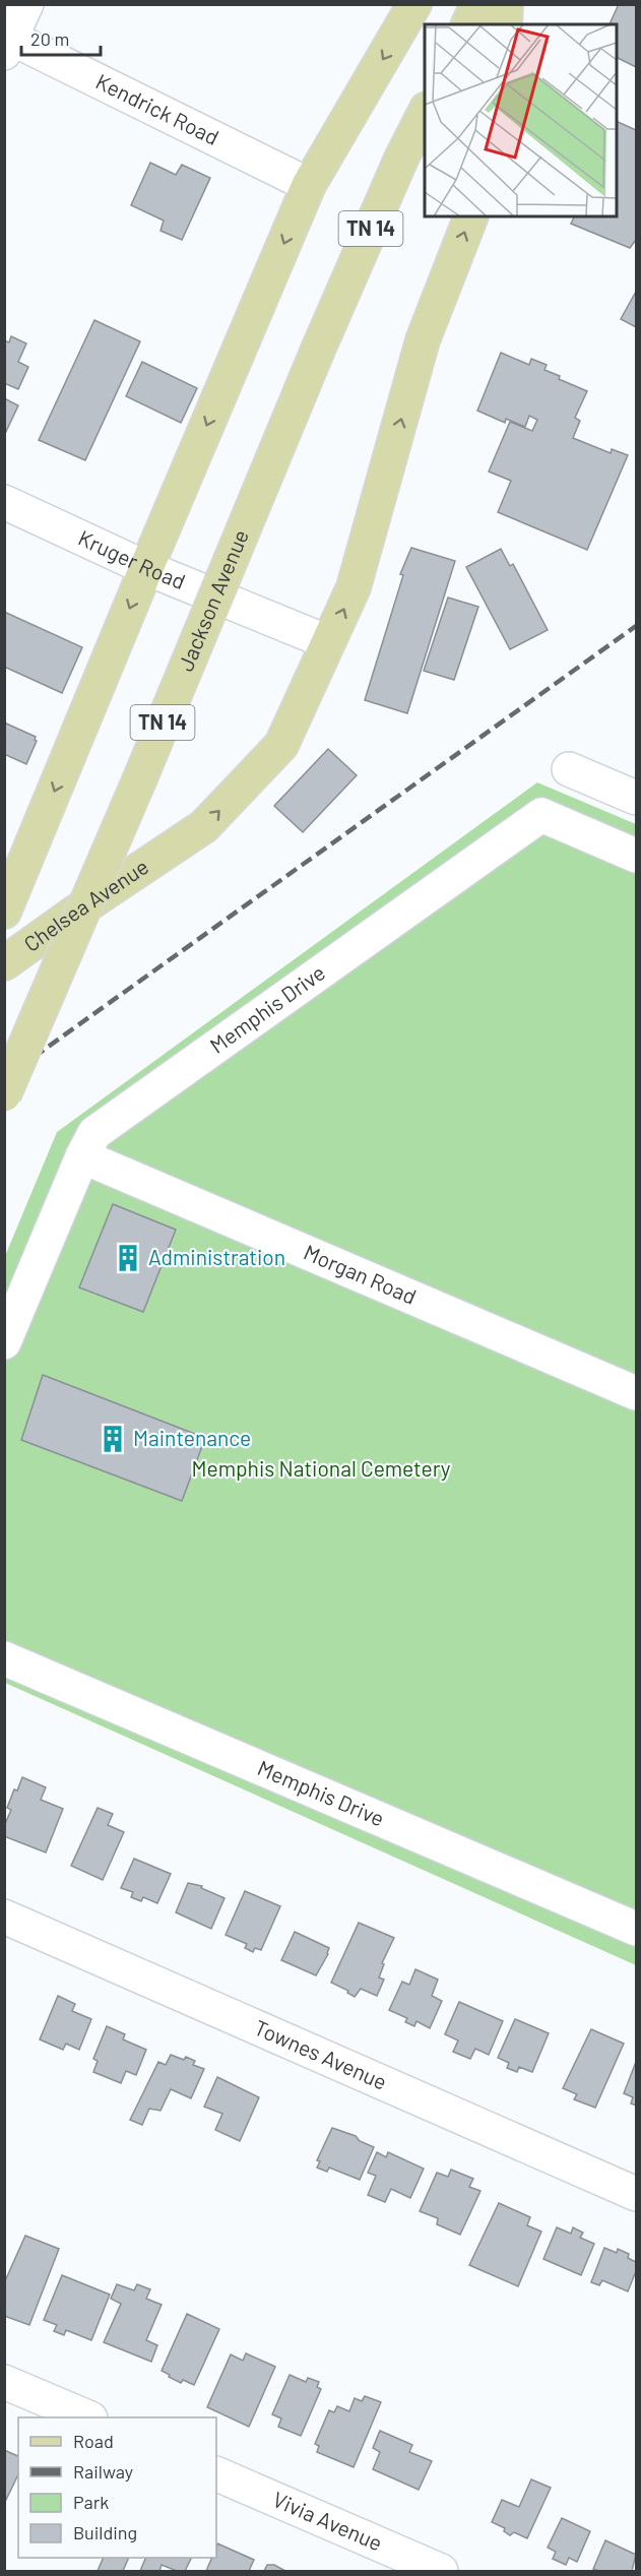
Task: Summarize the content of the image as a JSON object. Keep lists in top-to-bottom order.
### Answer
{
  "streets": {
    "main road": ["TN 14", "Jackson Avenue", "Chelsea Avenue"],
    "street": [
      "Kendrick Road",
      "Kruger Road",
      "Memphis Drive",
      "Morgan Road",
      "Townes Avenue",
      "Vivia Avenue"
    ]
  },
  "crossings": [
    ["Kruger Road", "Chelsea Avenue"],
    ["Memphis Drive", "Morgan Road"]
  ],
  "parks": ["Memphis National Cemetery"],
  "places": {
    "building": ["Administration", "Maintenance"]
  },
  "legend": [
    "Road",
    "Railway",
    "Park",
    "Building"
  ],
  "scale_bar": "20 m"
}
